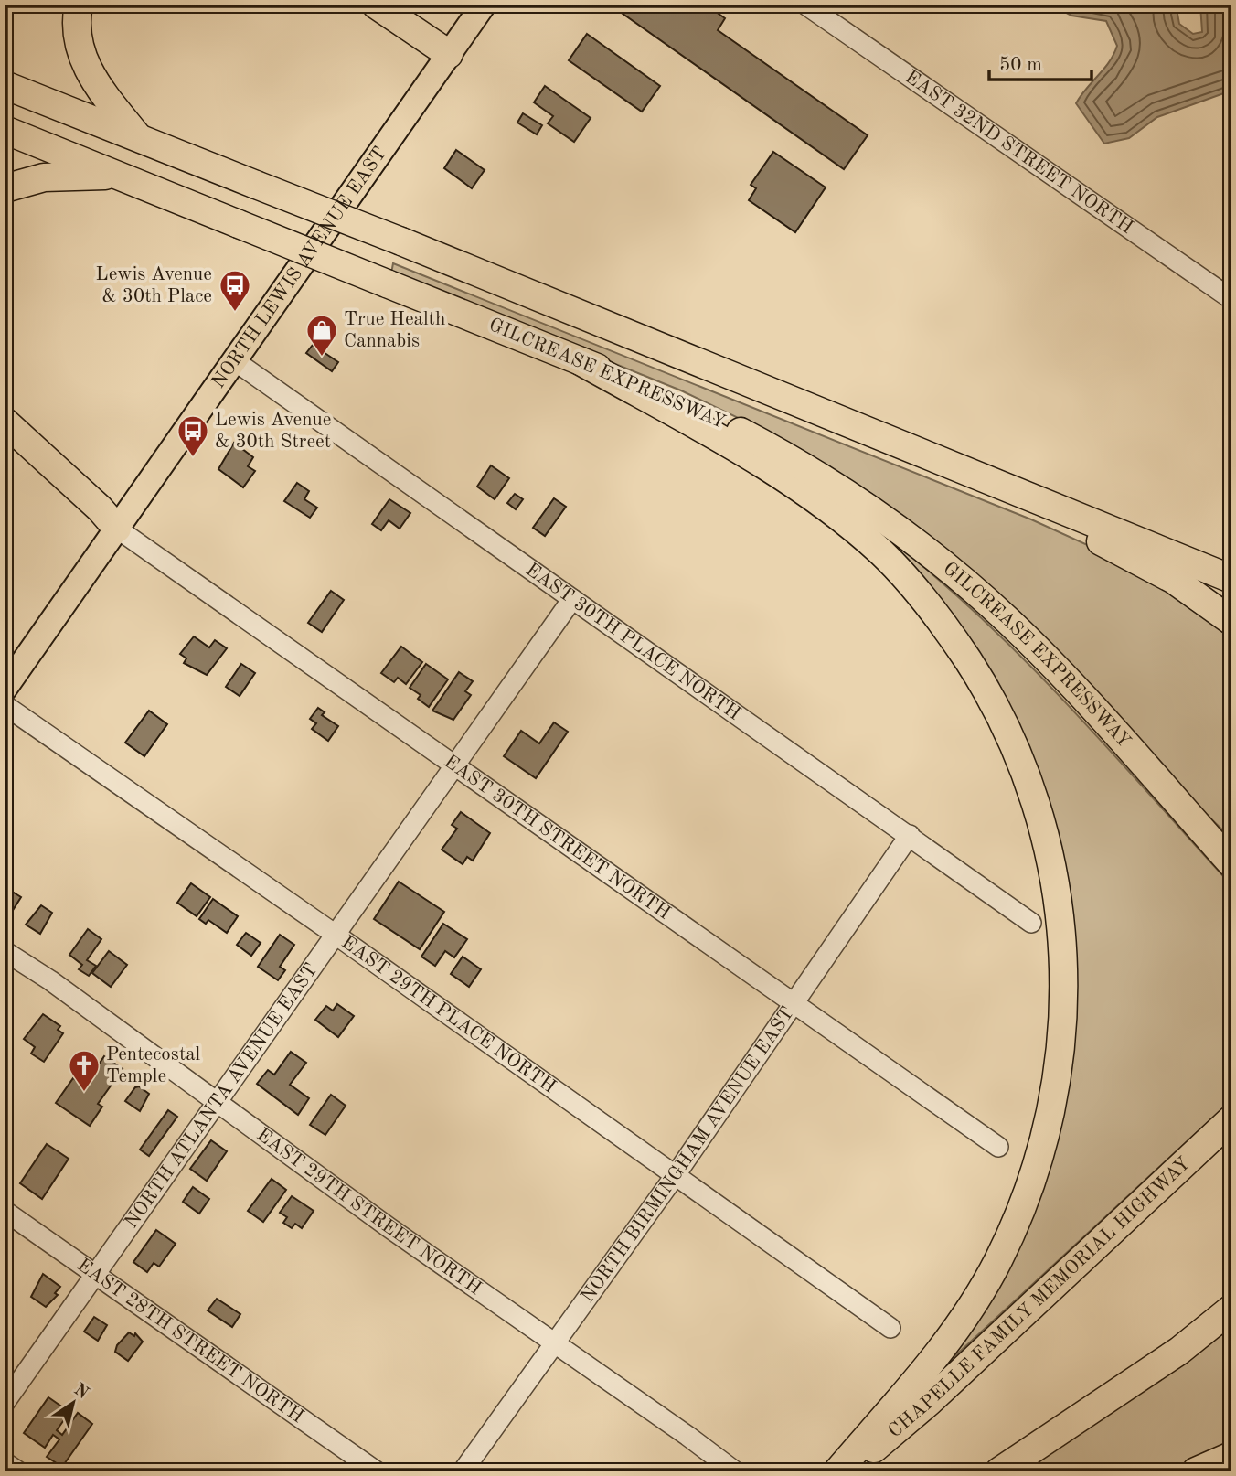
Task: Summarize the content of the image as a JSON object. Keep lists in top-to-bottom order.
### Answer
{
  "streets": {
    "highway": ["GILCREASE EXPRESSWAY", "CHAPELLE FAMILY MEMORIAL HIGHWAY"],
    "main road": ["NORTH LEWIS AVENUE EAST"],
    "street": [
      "EAST 32ND STREET NORTH",
      "EAST 30TH PLACE NORTH",
      "EAST 30TH STREET NORTH",
      "EAST 29TH PLACE NORTH",
      "NORTH ATLANTA AVENUE EAST",
      "NORTH BIRMINGHAM AVENUE EAST",
      "EAST 29TH STREET NORTH",
      "EAST 28TH STREET NORTH"
    ]
  },
  "crossings": [
    ["NORTH LEWIS AVENUE EAST", "EAST 30TH PLACE NORTH"],
    ["NORTH LEWIS AVENUE EAST", "EAST 30TH STREET NORTH"],
    ["EAST 30TH PLACE NORTH", "NORTH ATLANTA AVENUE EAST"],
    ["EAST 30TH PLACE NORTH", "NORTH BIRMINGHAM AVENUE EAST"],
    ["EAST 30TH STREET NORTH", "NORTH ATLANTA AVENUE EAST"],
    ["EAST 30TH STREET NORTH", "NORTH BIRMINGHAM AVENUE EAST"],
    ["EAST 29TH PLACE NORTH", "NORTH ATLANTA AVENUE EAST"],
    ["EAST 29TH PLACE NORTH", "NORTH BIRMINGHAM AVENUE EAST"],
    ["NORTH ATLANTA AVENUE EAST", "EAST 29TH STREET NORTH"],
    ["NORTH ATLANTA AVENUE EAST", "EAST 28TH STREET NORTH"],
    ["NORTH BIRMINGHAM AVENUE EAST", "EAST 29TH STREET NORTH"]
  ],
  "places": {
    "bus stop": ["Lewis Avenue & 30th Place", "Lewis Avenue & 30th Street"],
    "shop": ["True Health Cannabis"],
    "church": ["Pentecostal Temple"]
  },
  "scale_bar": "50 m",
  "north": "top right"
}
